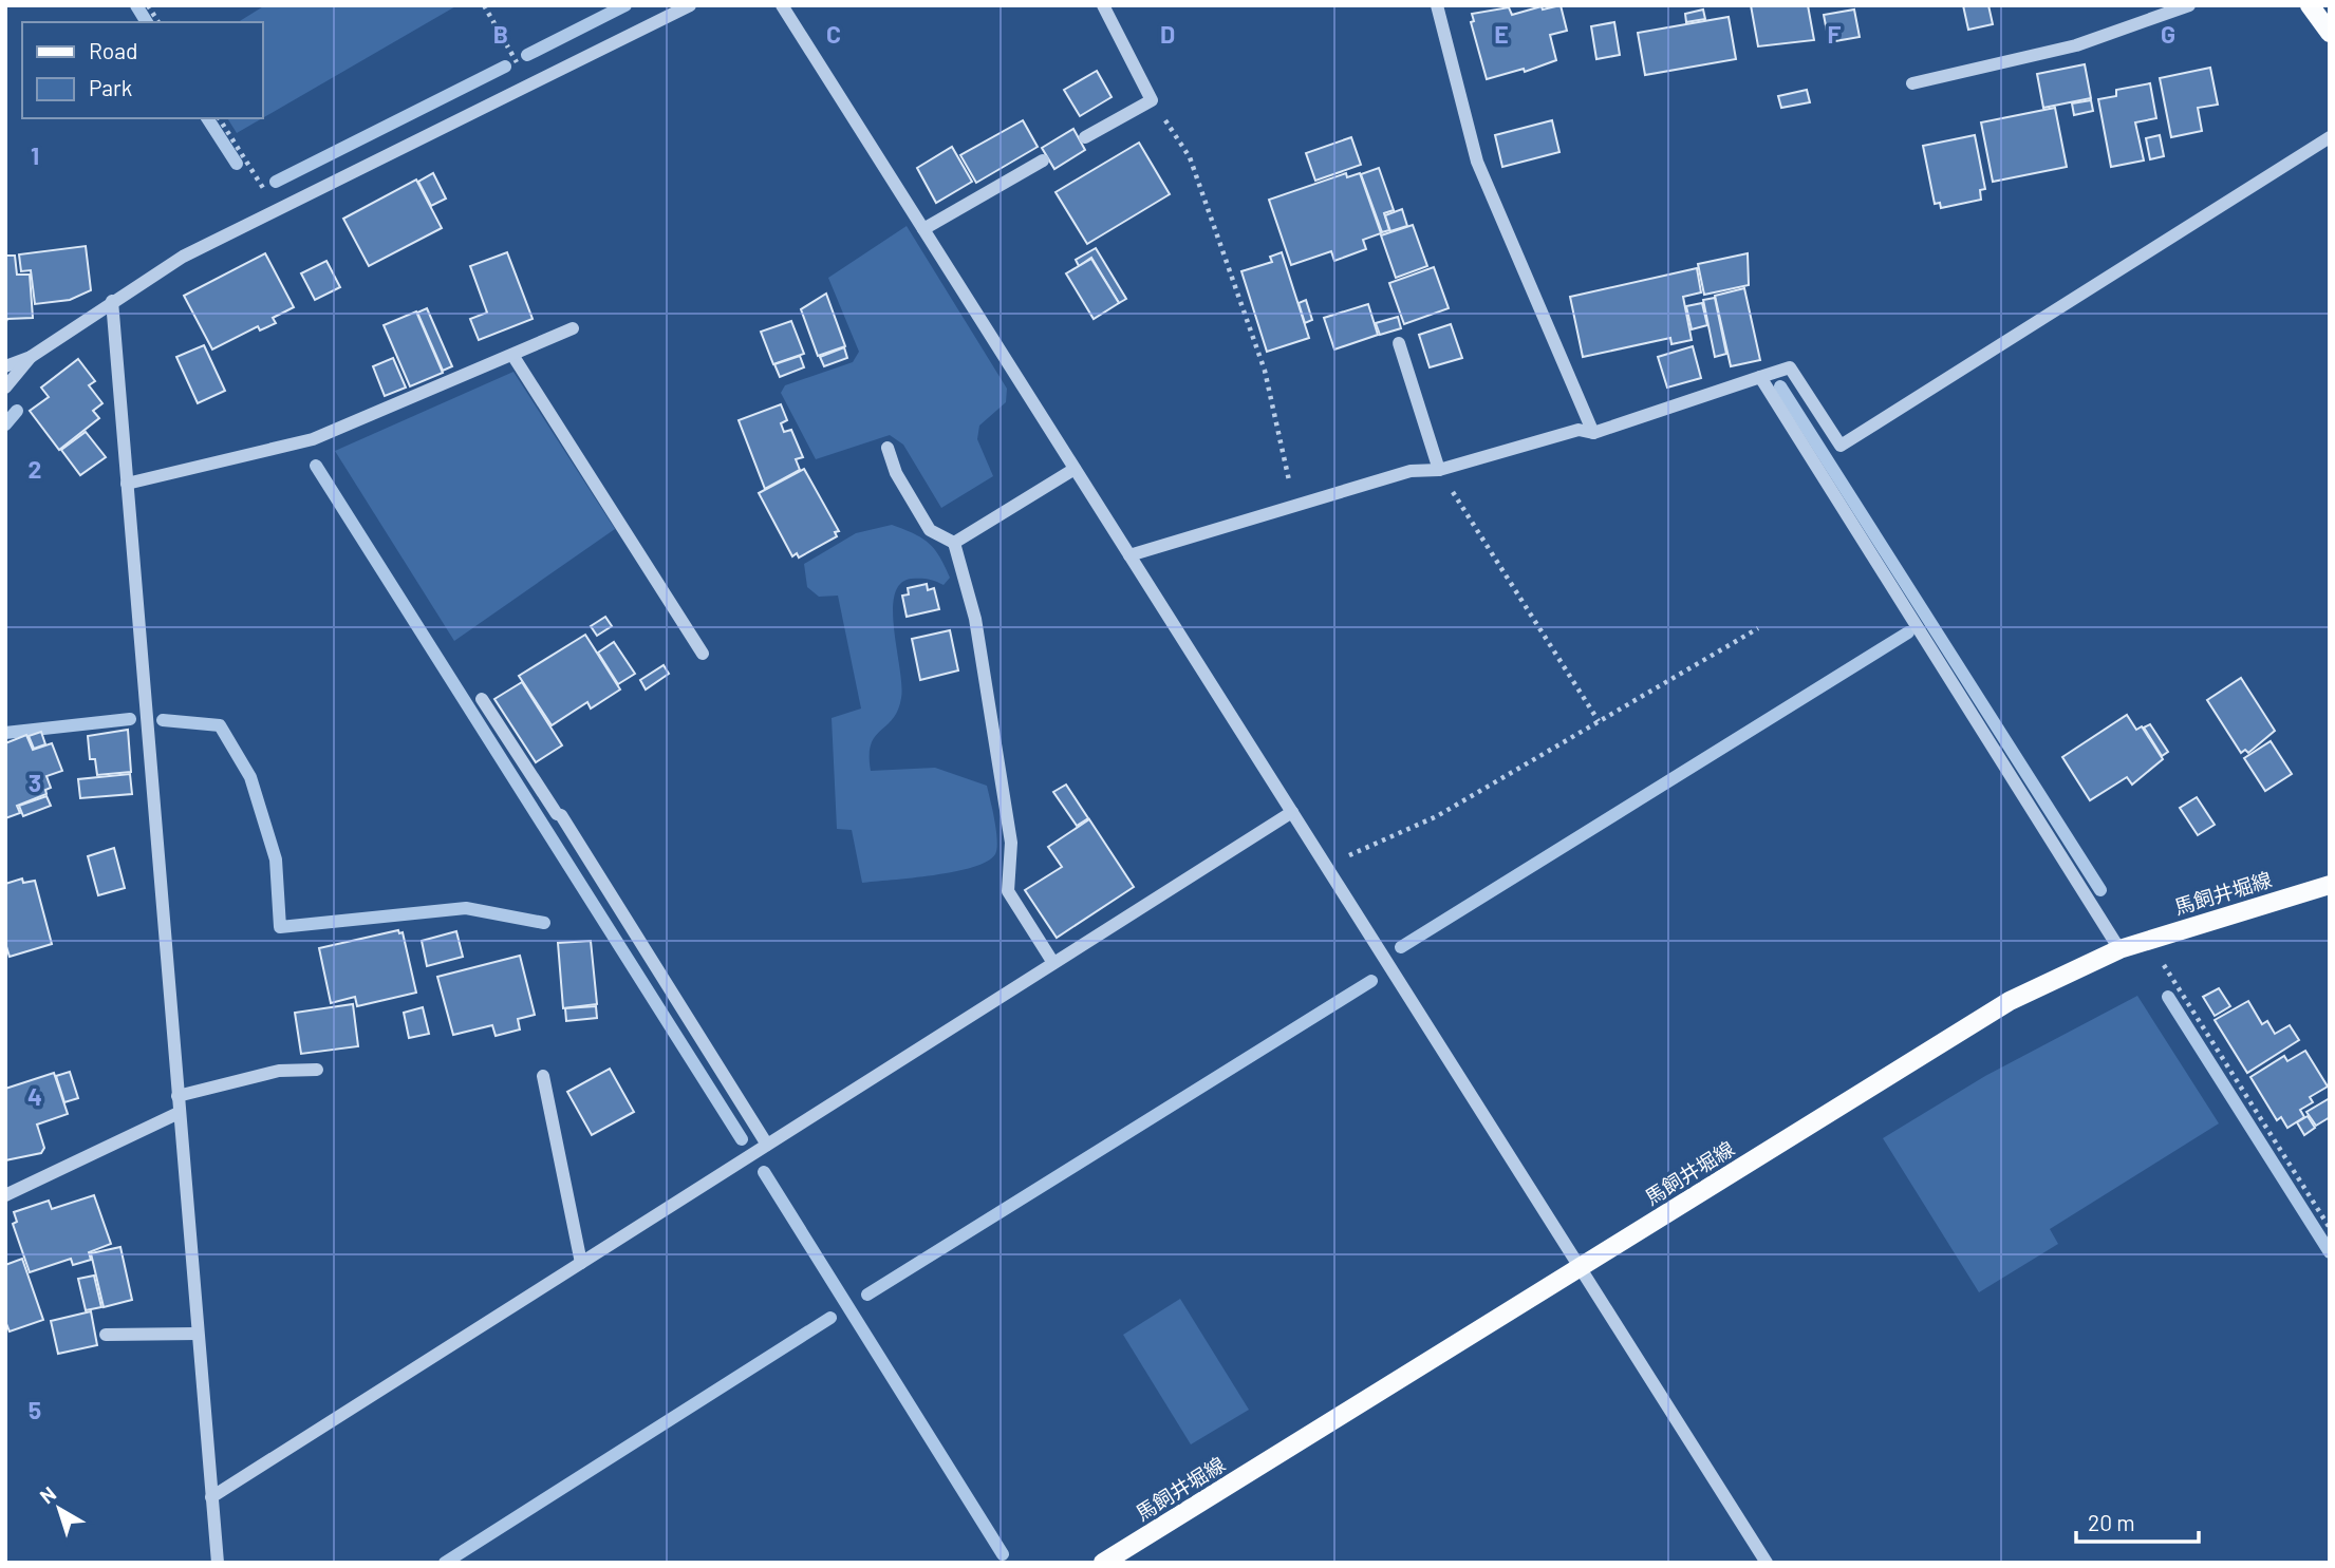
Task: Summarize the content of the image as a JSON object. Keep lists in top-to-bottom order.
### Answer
{
  "streets": {
    "main road": ["馬飼井堀線"]
  },
  "legend": ["Road", "Park"],
  "scale_bar": "20 m",
  "north": "top left",
  "grid": {
    "columns": [
      "B",
      "C",
      "D",
      "E",
      "F",
      "G"
    ],
    "rows": [
      "1",
      "2",
      "3",
      "4",
      "5"
    ]
  }
}
